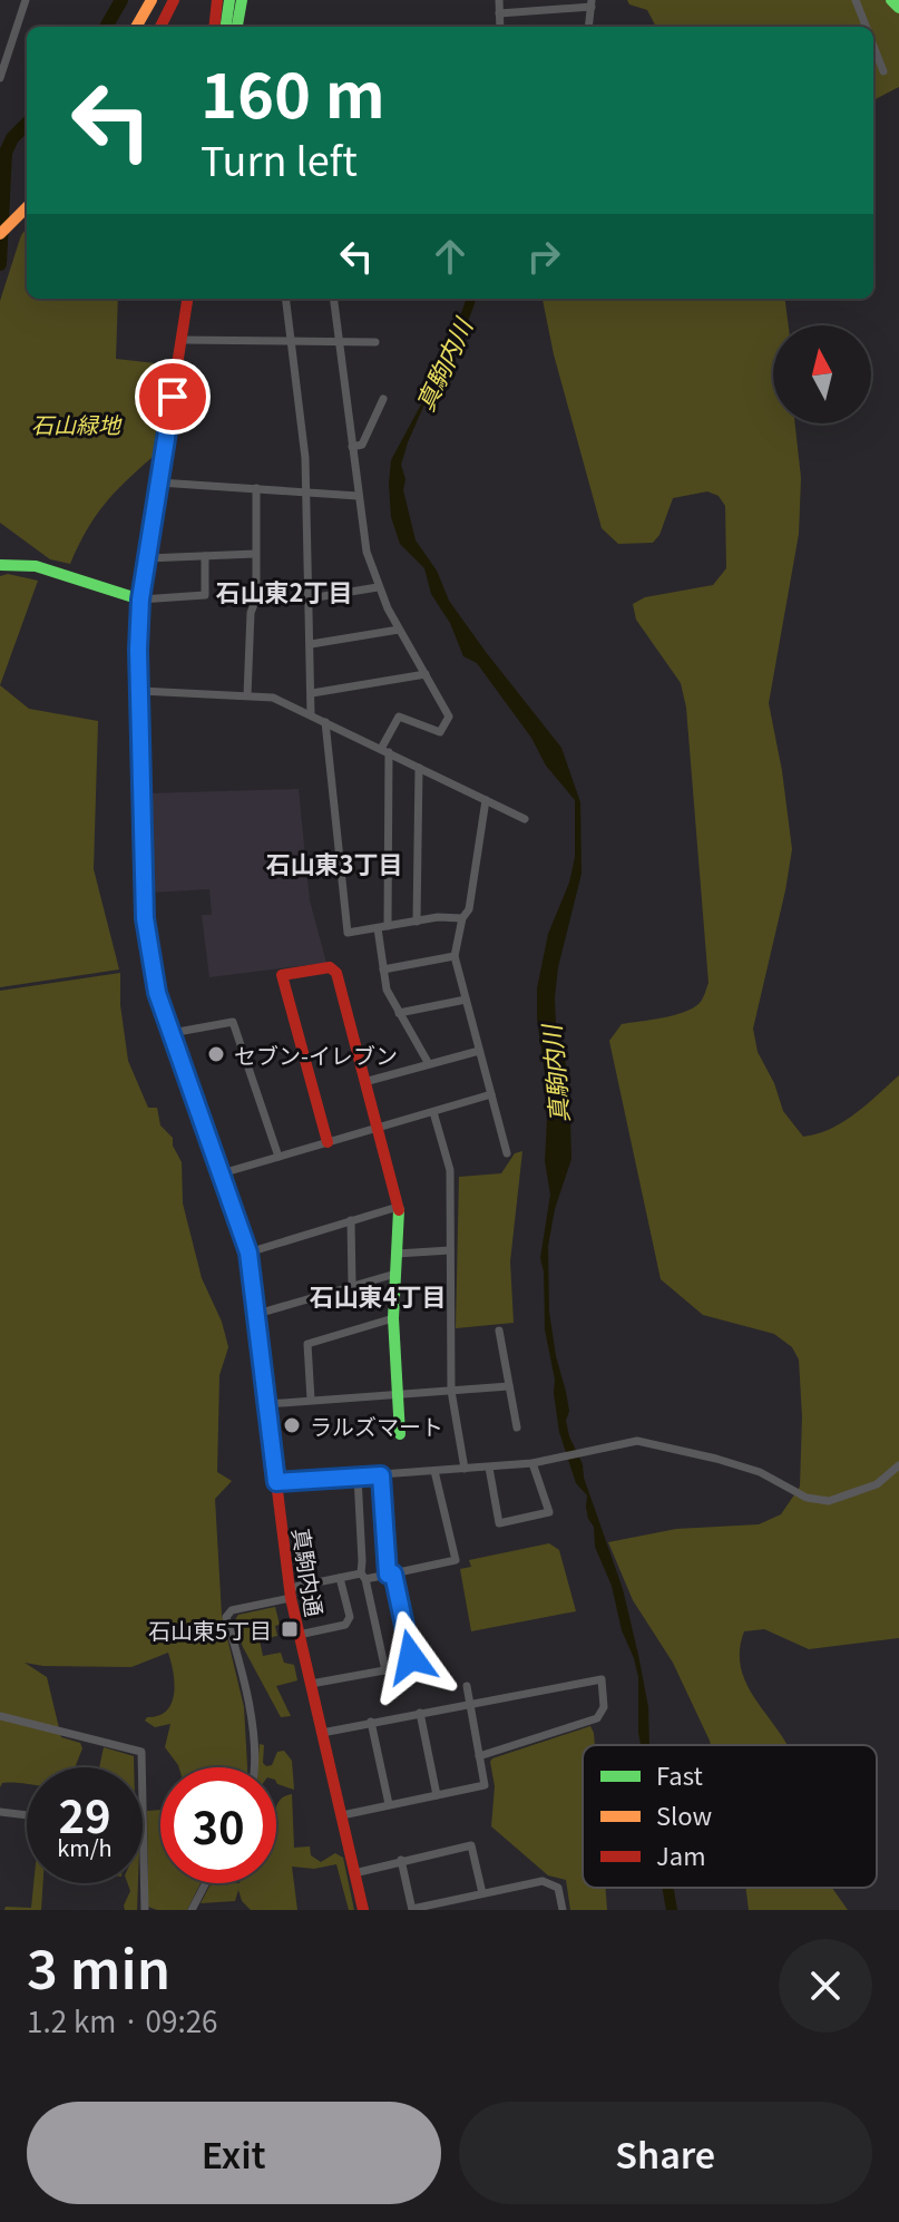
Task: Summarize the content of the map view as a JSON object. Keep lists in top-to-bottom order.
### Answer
{
  "streets": {
    "main road": ["真駒内通"]
  },
  "districts": ["石山東2丁目", "石山東3丁目", "石山東4丁目"],
  "water": ["真駒内川"],
  "parks": ["石山緑地"],
  "places": {
    "other": ["セブン-イレブン", "ラルズマート"],
    "transit": ["石山東5丁目"]
  },
  "legend": ["Fast", "Slow", "Jam"],
  "north": "top",
  "page": {
    "turn": ["160 m", "Turn left"],
    "speed": "29 km/h",
    "limit": "30",
    "heading": ["3 min", "1.2 km · 09:26"],
    "buttons": ["Exit", "Share"]
  }
}
